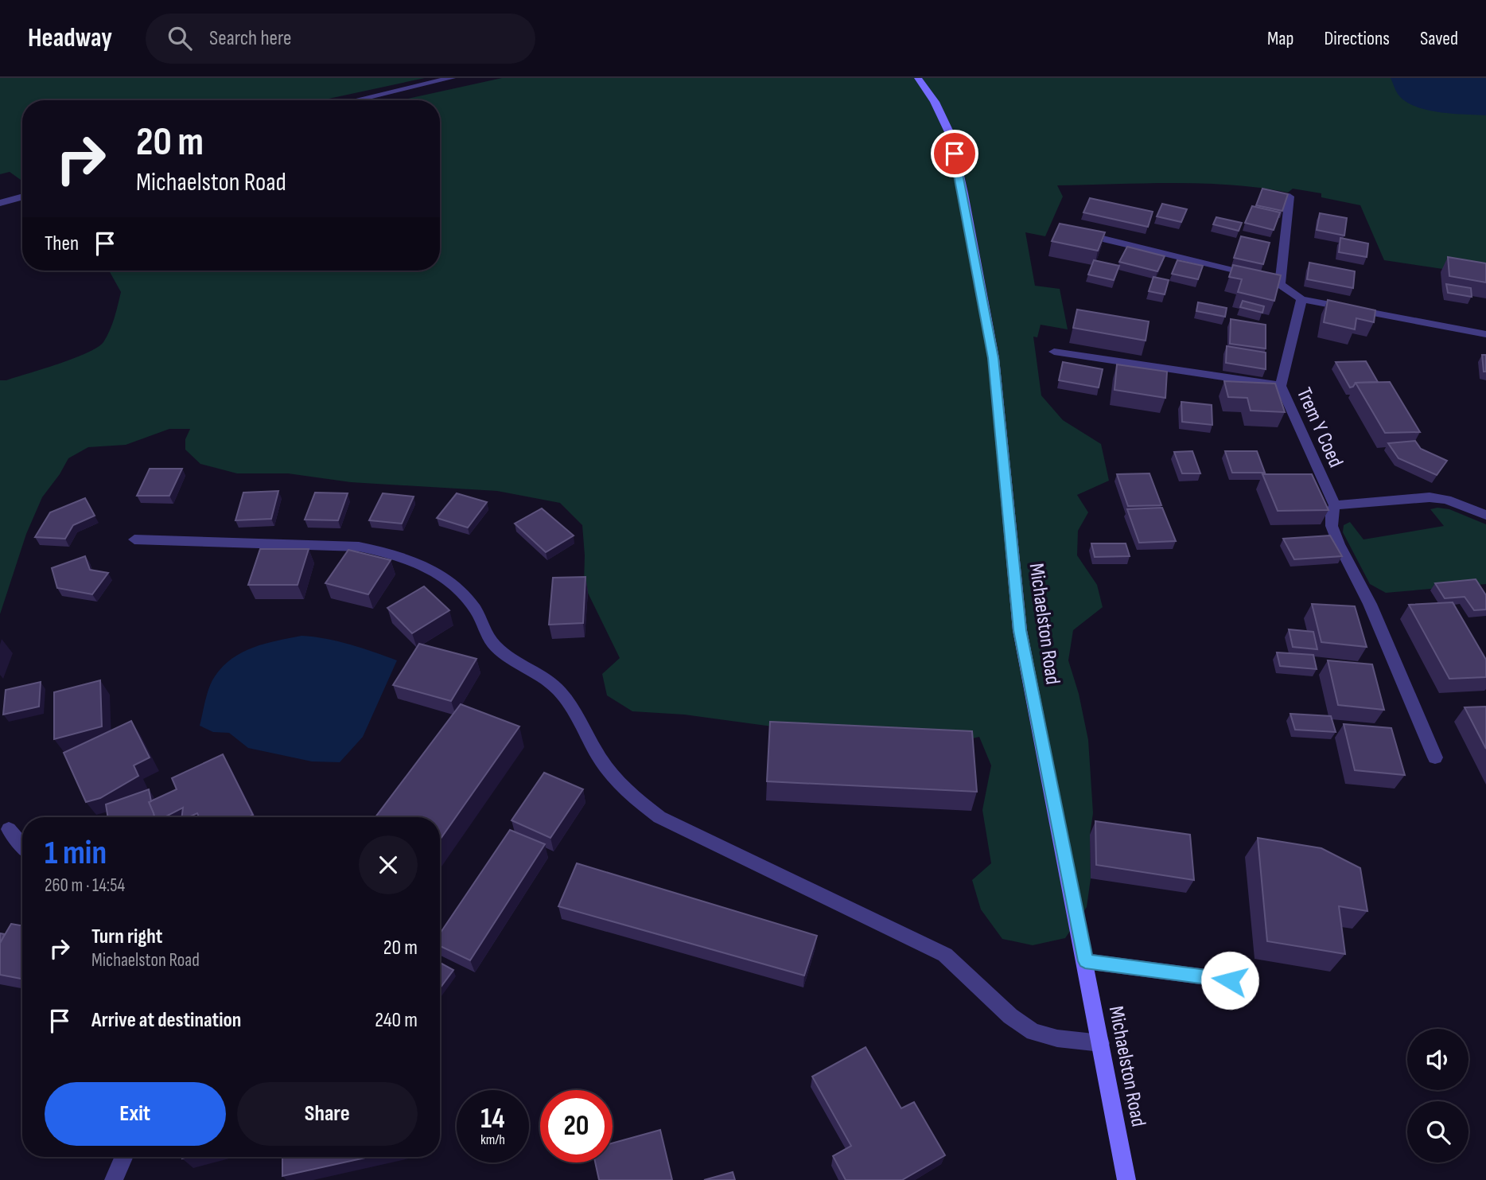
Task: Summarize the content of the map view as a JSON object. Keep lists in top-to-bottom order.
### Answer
{
  "streets": {
    "street": ["Trem Y Coed", "Michaelston Road"]
  },
  "page": {
    "header": "Headway",
    "search": "Search here",
    "nav": ["Map", "Directions", "Saved"],
    "turn": ["20 m", "Michaelston Road"],
    "then": "Then",
    "heading": ["1 min", "260 m · 14:54"],
    "list": [
      {
        "name": "Turn right",
        "note": "Michaelston Road",
        "value": "20 m"
      },
      {
        "name": "Arrive at destination",
        "value": "240 m"
      }
    ],
    "buttons": ["Exit", "Share"],
    "speed": "14 km/h",
    "limit": "20"
  }
}
